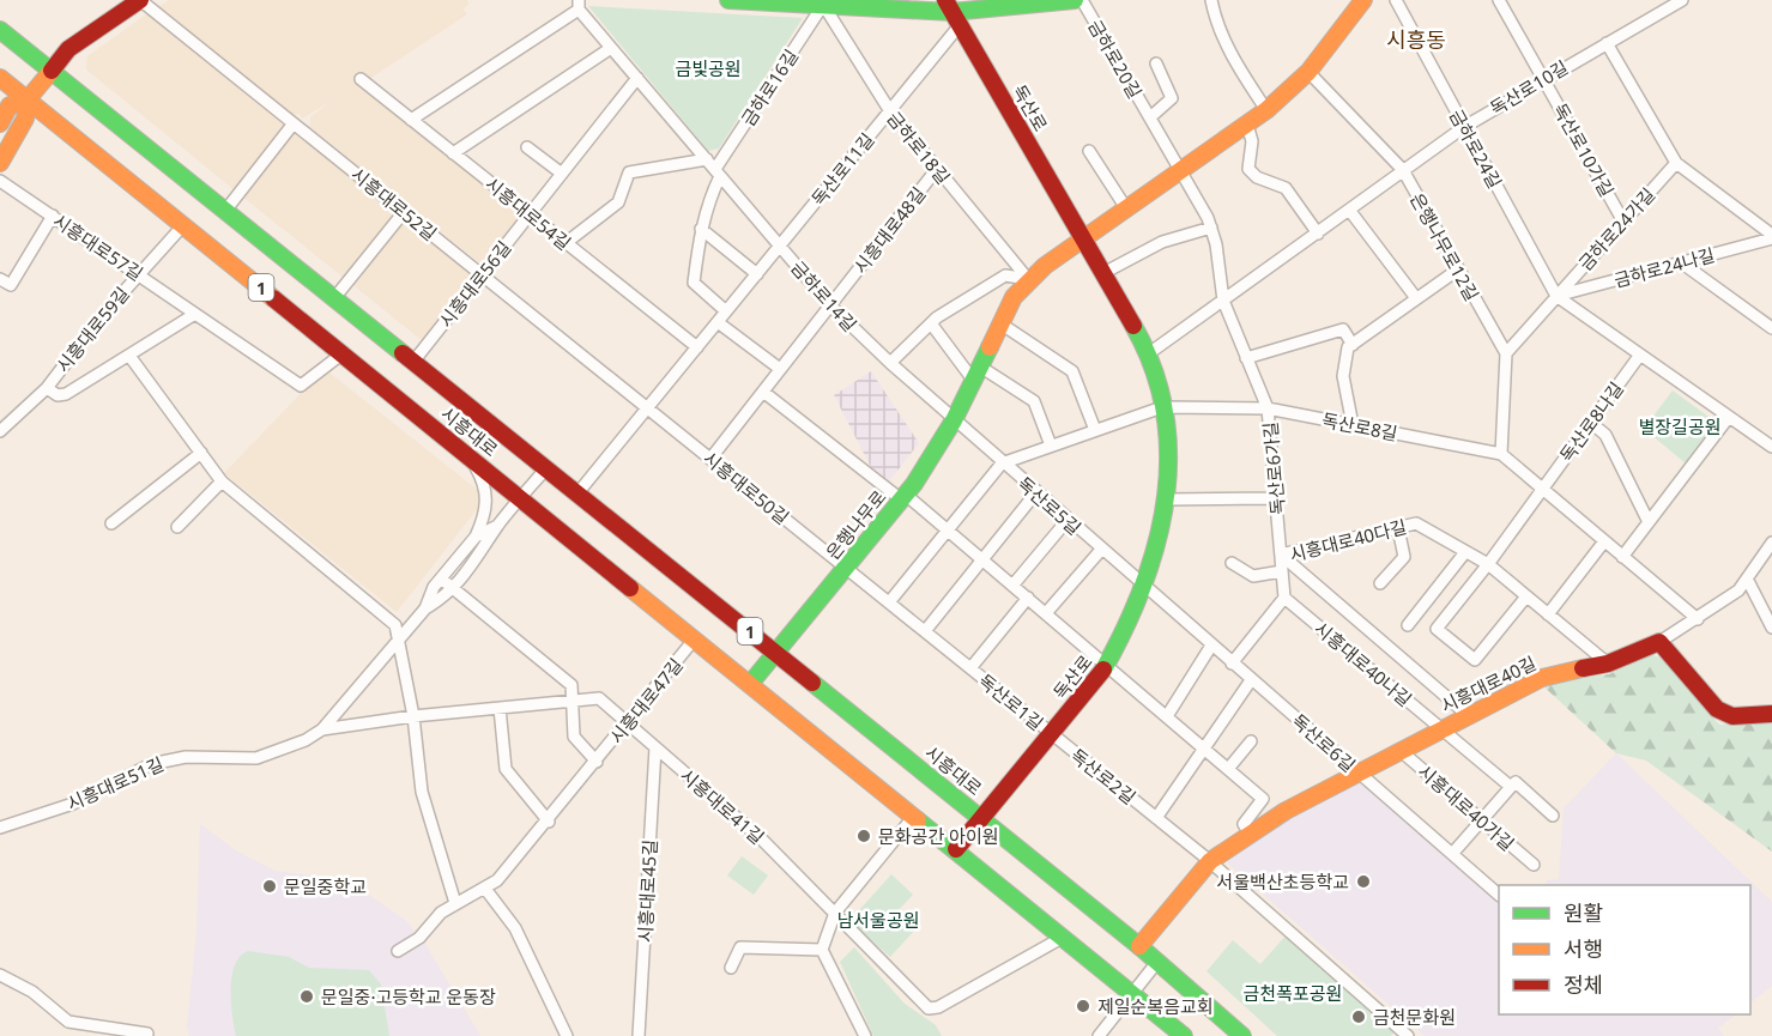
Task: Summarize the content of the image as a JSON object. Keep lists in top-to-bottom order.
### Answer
{
  "streets": {
    "main road": [
      "독산로",
      "1",
      "시흥대로",
      "은행나무로",
      "시흥대로40길"
    ],
    "street": [
      "금하로20길",
      "금하로16길",
      "독산로10길",
      "금하로18길",
      "금하로24길",
      "독산로10가길",
      "독산로11길",
      "시흥대로52길",
      "시흥대로54길",
      "금하로24가길",
      "시흥대로48길",
      "시흥대로57길",
      "은행나무로12길",
      "금하로24나길",
      "시흥대로56길",
      "금하로14길",
      "시흥대로59길",
      "독산로8나길",
      "독산로8길",
      "독산로6가길",
      "시흥대로50길",
      "독산로5길",
      "시흥대로40다길",
      "시흥대로40나길",
      "시흥대로47길",
      "독산로1길",
      "독산로6길",
      "독산로2길",
      "시흥대로51길",
      "시흥대로41길",
      "시흥대로40가길",
      "시흥대로45길"
    ]
  },
  "crossings": [
    ["금하로20길", "독산로10길"],
    ["금하로20길", "독산로6가길"],
    ["금하로20길", "은행나무로"],
    ["금하로16길", "금하로18길"],
    ["금하로16길", "금하로14길"],
    ["독산로10길", "독산로"],
    ["독산로10길", "금하로24길"],
    ["독산로10길", "독산로10가길"],
    ["독산로10길", "은행나무로12길"],
    ["독산로10길", "독산로6가길"],
    ["독산로", "독산로11길"],
    ["독산로", "독산로8길"],
    ["독산로", "시흥대로"],
    ["독산로", "독산로5길"],
    ["독산로", "은행나무로"],
    ["독산로", "독산로1길"],
    ["독산로", "독산로6길"],
    ["독산로", "독산로2길"],
    ["금하로18길", "독산로11길"],
    ["금하로18길", "시흥대로48길"],
    ["금하로18길", "은행나무로"],
    ["금하로24길", "금하로24가길"],
    ["금하로24길", "금하로24나길"],
    ["금하로24길", "독산로8나길"],
    ["독산로10가길", "금하로24가길"],
    ["독산로11길", "금하로14길"],
    ["시흥대로52길", "시흥대로56길"],
    ["시흥대로52길", "시흥대로50길"],
    ["시흥대로54길", "시흥대로56길"],
    ["시흥대로54길", "금하로14길"],
    ["금하로24가길", "금하로24나길"],
    ["시흥대로48길", "금하로14길"],
    ["시흥대로48길", "시흥대로50길"],
    ["시흥대로57길", "시흥대로59길"],
    ["시흥대로57길", "시흥대로"],
    ["은행나무로12길", "은행나무로"],
    ["시흥대로56길", "금하로14길"],
    ["시흥대로56길", "시흥대로"],
    ["금하로14길", "독산로5길"],
    ["금하로14길", "은행나무로"],
    ["시흥대로59길", "시흥대로"],
    ["독산로8길", "독산로6가길"],
    ["독산로8길", "독산로5길"],
    ["시흥대로", "은행나무로"],
    ["시흥대로", "시흥대로40길"],
    ["시흥대로", "시흥대로47길"],
    ["시흥대로", "시흥대로51길"],
    ["시흥대로", "시흥대로41길"],
    ["독산로6가길", "시흥대로40다길"],
    ["독산로6가길", "시흥대로40나길"],
    ["시흥대로50길", "은행나무로"],
    ["시흥대로50길", "독산로1길"],
    ["독산로5길", "은행나무로"],
    ["독산로5길", "독산로6길"],
    ["은행나무로", "독산로1길"],
    ["시흥대로40다길", "시흥대로40길"],
    ["시흥대로40나길", "시흥대로40길"],
    ["시흥대로40길", "독산로6길"],
    ["시흥대로40길", "독산로2길"],
    ["시흥대로40길", "시흥대로40가길"],
    ["시흥대로47길", "시흥대로41길"],
    ["독산로1길", "독산로2길"],
    ["시흥대로51길", "시흥대로41길"],
    ["시흥대로41길", "시흥대로45길"]
  ],
  "districts": ["시흥동"],
  "parks": [
    "금빛공원",
    "별장길공원",
    "남서울공원",
    "금천폭포공원"
  ],
  "places": [
    "문화공간 아이원",
    "서울백산초등학교",
    "문일중학교",
    "문일중·고등학교 운동장",
    "제일순복음교회",
    "금천문화원"
  ],
  "legend": ["원활", "서행", "정체"]
}
